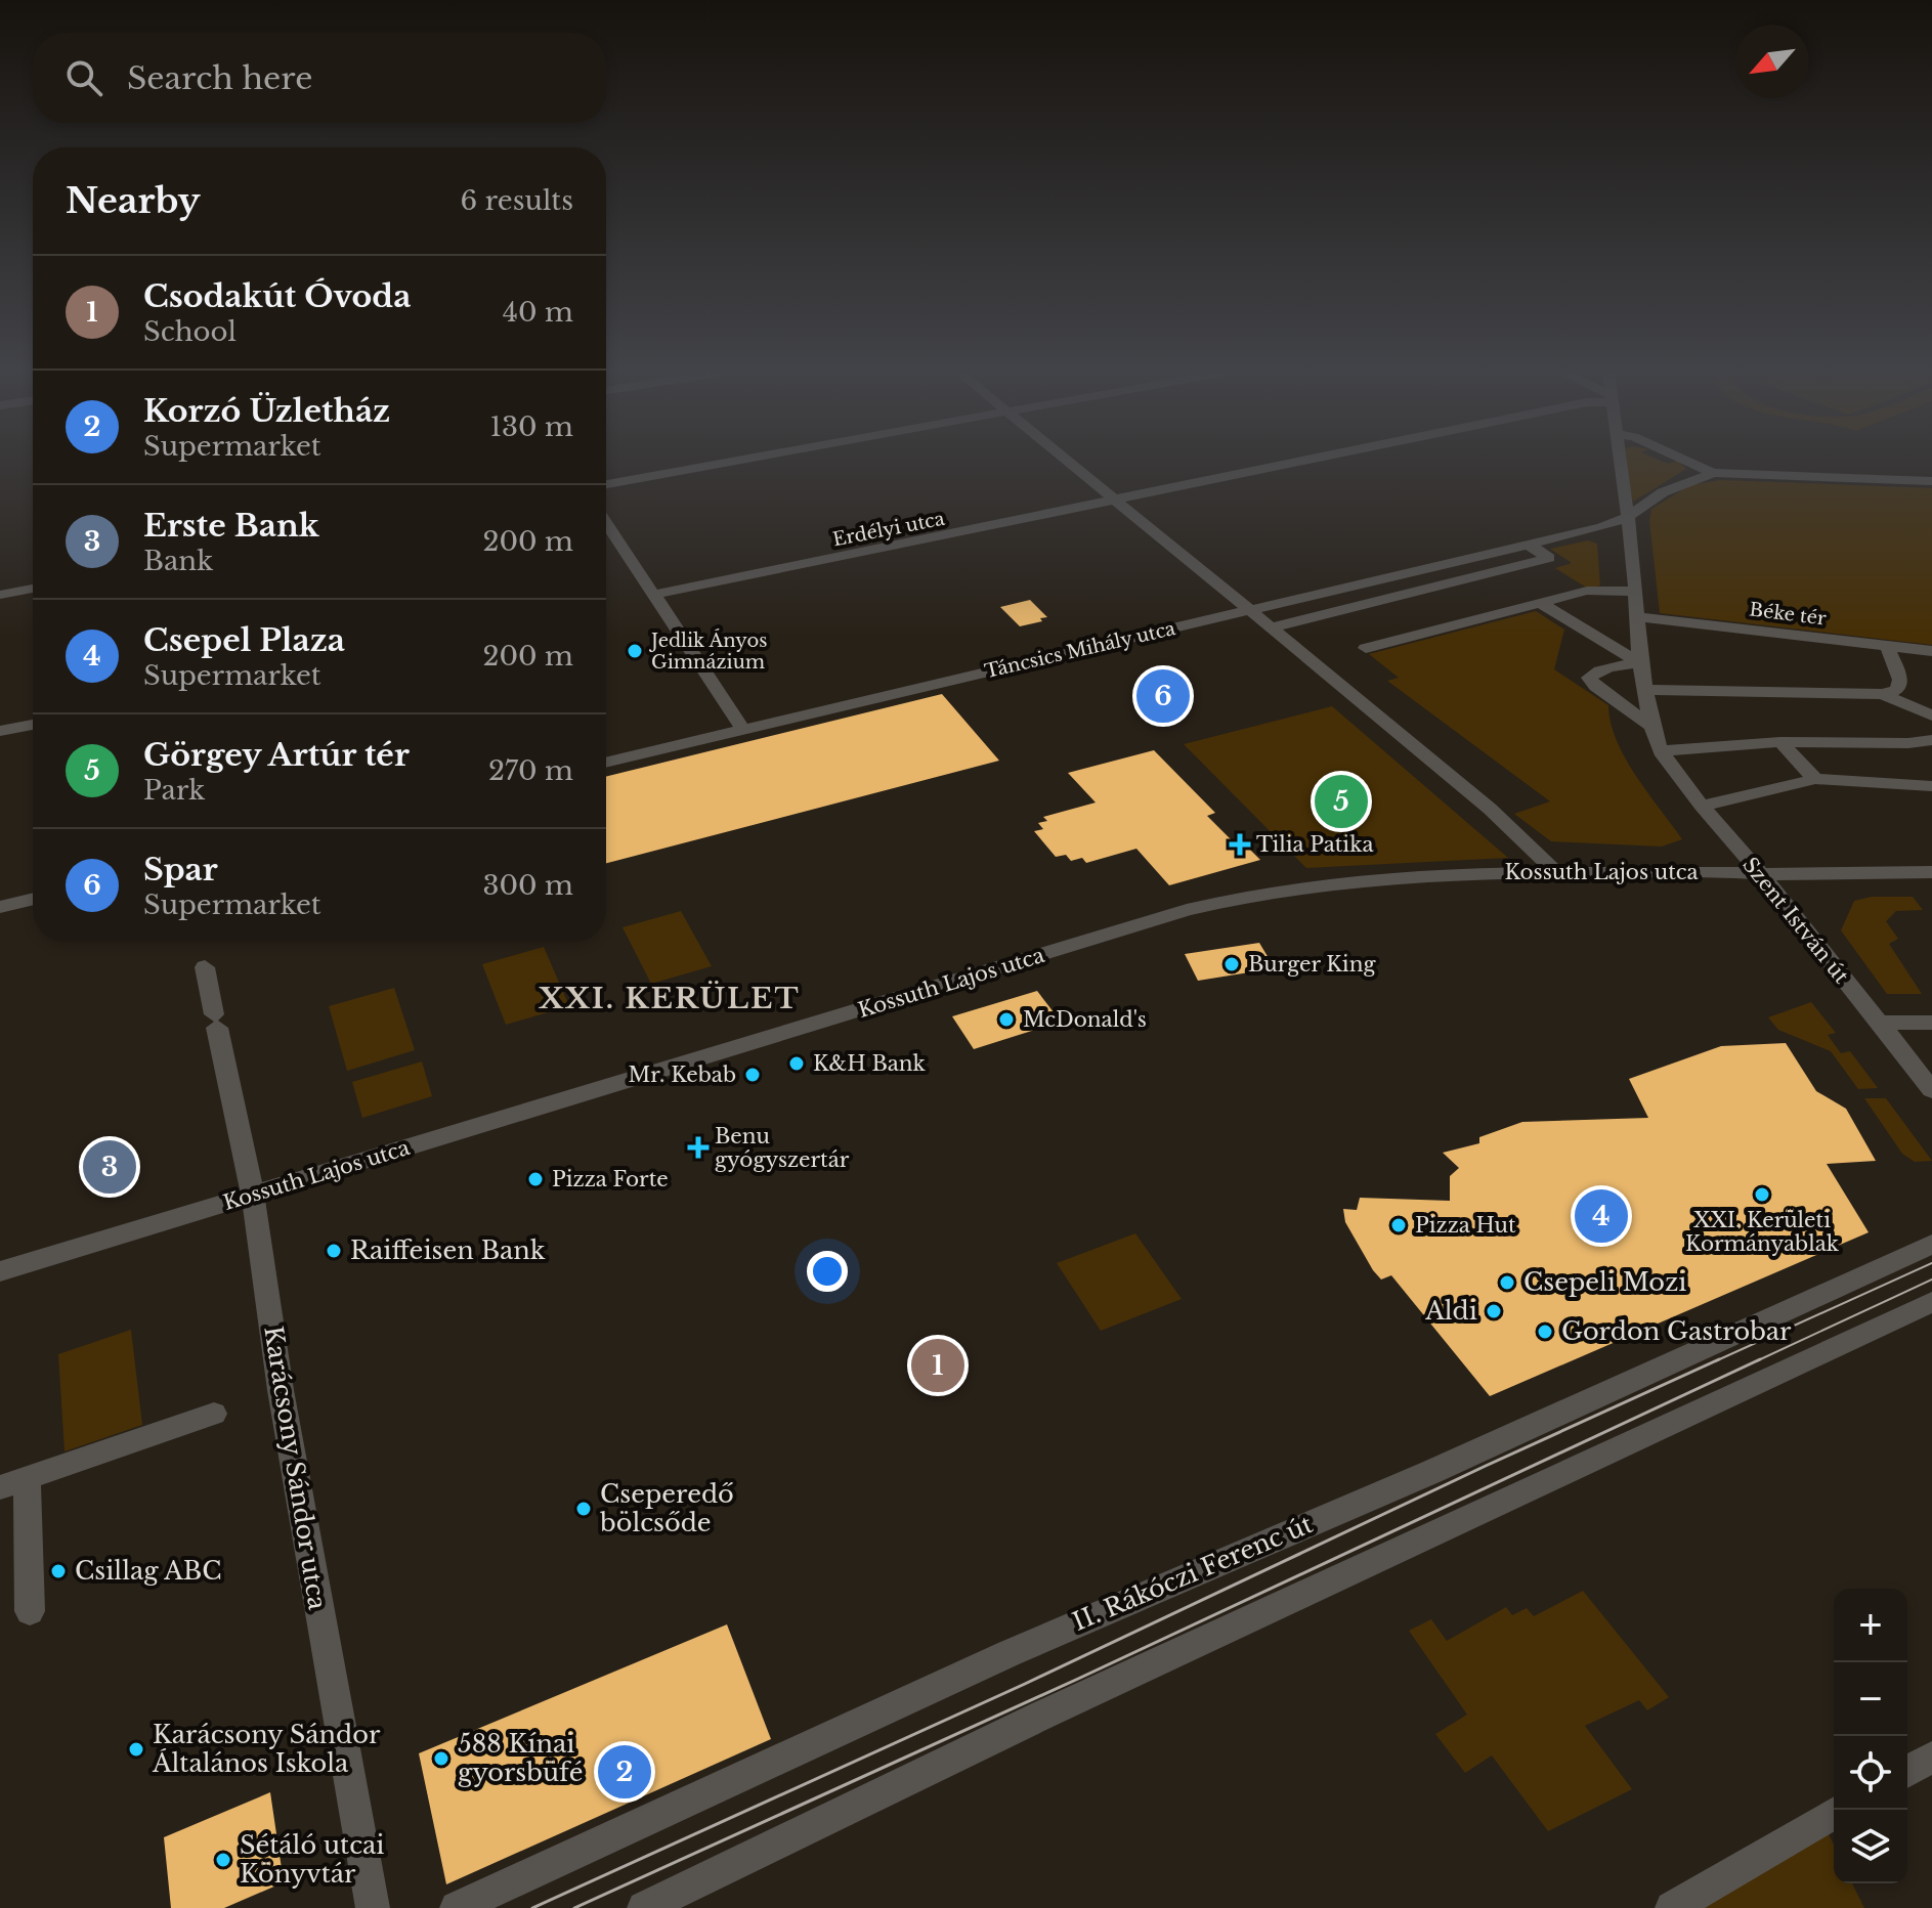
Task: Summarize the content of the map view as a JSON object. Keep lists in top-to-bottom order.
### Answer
{
  "streets": {
    "street": [
      "Erdélyi utca",
      "Béke tér",
      "Táncsics Mihály utca",
      "Kossuth Lajos utca",
      "Szent István út",
      "Karácsony Sándor utca",
      "II. Rákóczi Ferenc út"
    ]
  },
  "crossings": [
    ["Béke tér", "Szent István út"],
    ["Táncsics Mihály utca", "Szent István út"],
    ["Kossuth Lajos utca", "Szent István út"],
    ["Kossuth Lajos utca", "Karácsony Sándor utca"]
  ],
  "districts": ["XXI. KERÜLET"],
  "places": {
    "other": [
      "Jedlik Ányos Gimnázium",
      "Burger King",
      "McDonald's",
      "K&H Bank",
      "Mr. Kebab",
      "Pizza Forte",
      "XXI. Kerületi Kormányablak",
      "Pizza Hut",
      "Raiffeisen Bank",
      "Csepeli Mozi",
      "Aldi",
      "Gordon Gastrobar",
      "Cseperedő bölcsőde",
      "Csillag ABC",
      "Karácsony Sándor Általános Iskola",
      "588 Kínai gyorsbüfé",
      "Sétáló utcai Könyvtár"
    ],
    "health": ["Tilia Patika", "Benu gyógyszertár"]
  },
  "north": "bottom left",
  "page": {
    "search": "Search here",
    "heading": ["Nearby", "6 results"],
    "list": [
      {
        "mark": "1",
        "name": "Csodakút Óvoda",
        "note": "School",
        "value": "40 m"
      },
      {
        "mark": "2",
        "name": "Korzó Üzletház",
        "note": "Supermarket",
        "value": "130 m"
      },
      {
        "mark": "3",
        "name": "Erste Bank",
        "note": "Bank",
        "value": "200 m"
      },
      {
        "mark": "4",
        "name": "Csepel Plaza",
        "note": "Supermarket",
        "value": "200 m"
      },
      {
        "mark": "5",
        "name": "Görgey Artúr tér",
        "note": "Park",
        "value": "270 m"
      },
      {
        "mark": "6",
        "name": "Spar",
        "note": "Supermarket",
        "value": "300 m"
      }
    ],
    "pins": [
      "6",
      "5",
      "3",
      "4",
      "1",
      "2"
    ],
    "map_buttons": ["+", "−"]
  }
}
